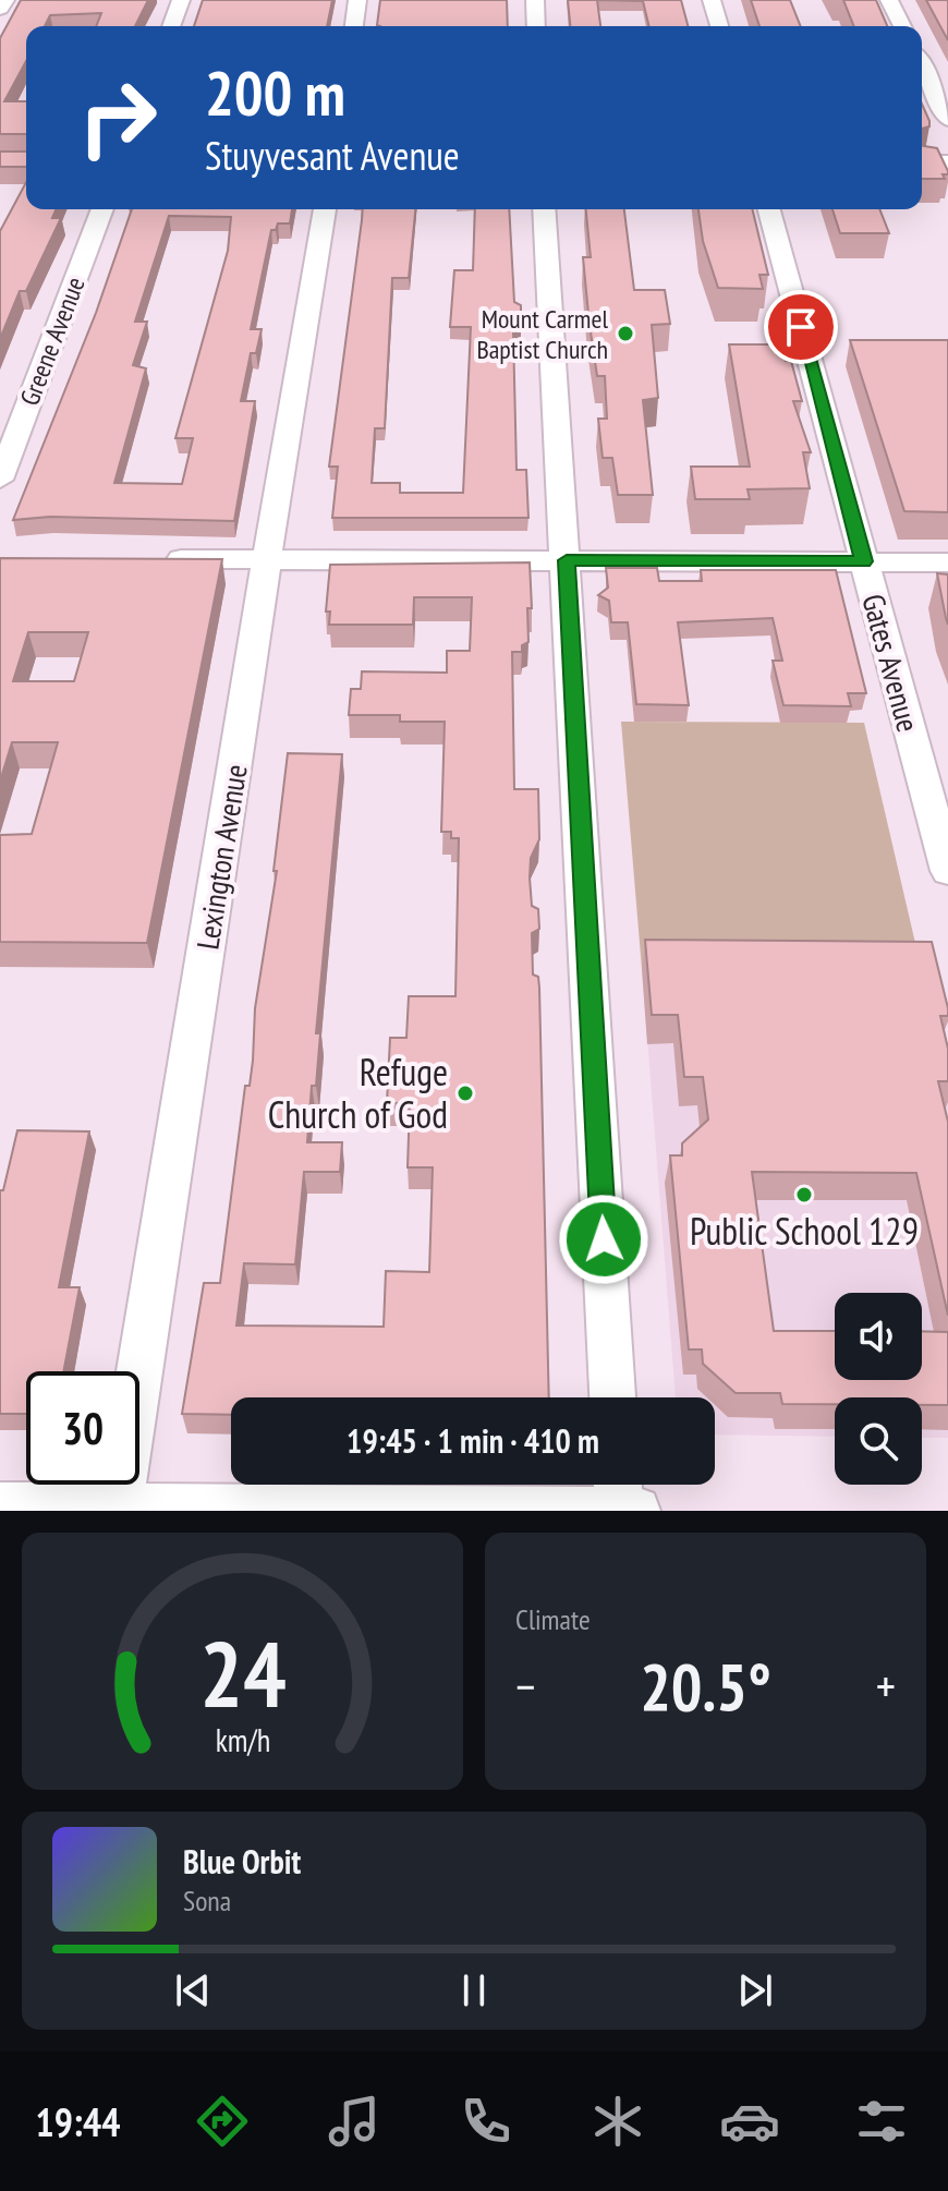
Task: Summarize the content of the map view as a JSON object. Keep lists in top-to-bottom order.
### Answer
{
  "streets": {
    "street": ["Greene Avenue", "Gates Avenue", "Lexington Avenue"]
  },
  "places": ["Mount Carmel Baptist Church", "Refuge Church of God", "Public School 129"],
  "page": {
    "turn": ["200 m", "Stuyvesant Avenue"],
    "limit": "30",
    "trip": "19:45 · 1 min · 410 m",
    "tile": "Climate",
    "heat": ["−", "20.5°", "+"],
    "song": ["Blue Orbit", "Sona"],
    "tabs": "19:44",
    "gauge": ["24", "km/h"]
  }
}
